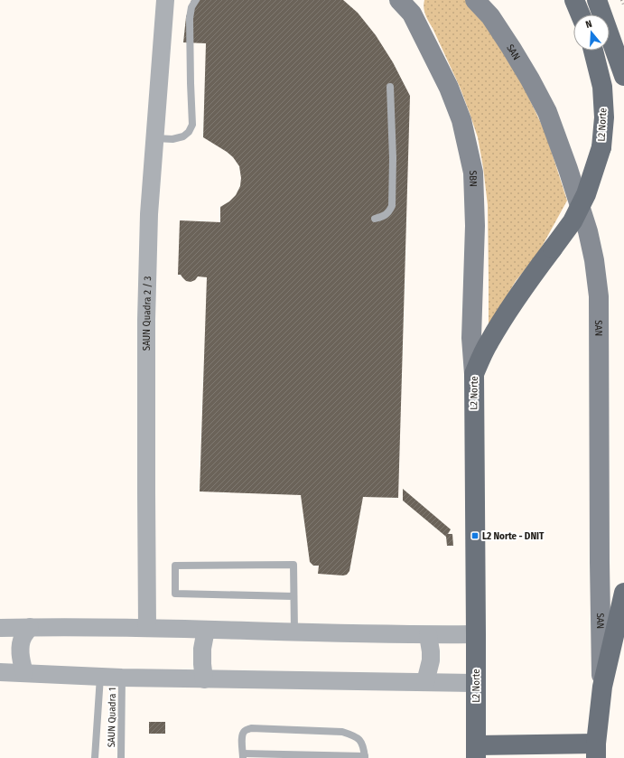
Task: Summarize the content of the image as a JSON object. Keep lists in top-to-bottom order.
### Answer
{
  "streets": {
    "main road": ["SAN", "L2 Norte", "SBN"],
    "street": ["SAUN Quadra 2 / 3"],
    "lane": ["SAUN Quadra 1"]
  },
  "crossings": [
    ["L2 Norte", "SBN"]
  ],
  "places": {
    "transit": ["L2 Norte - DNIT"]
  },
  "north": "top"
}
